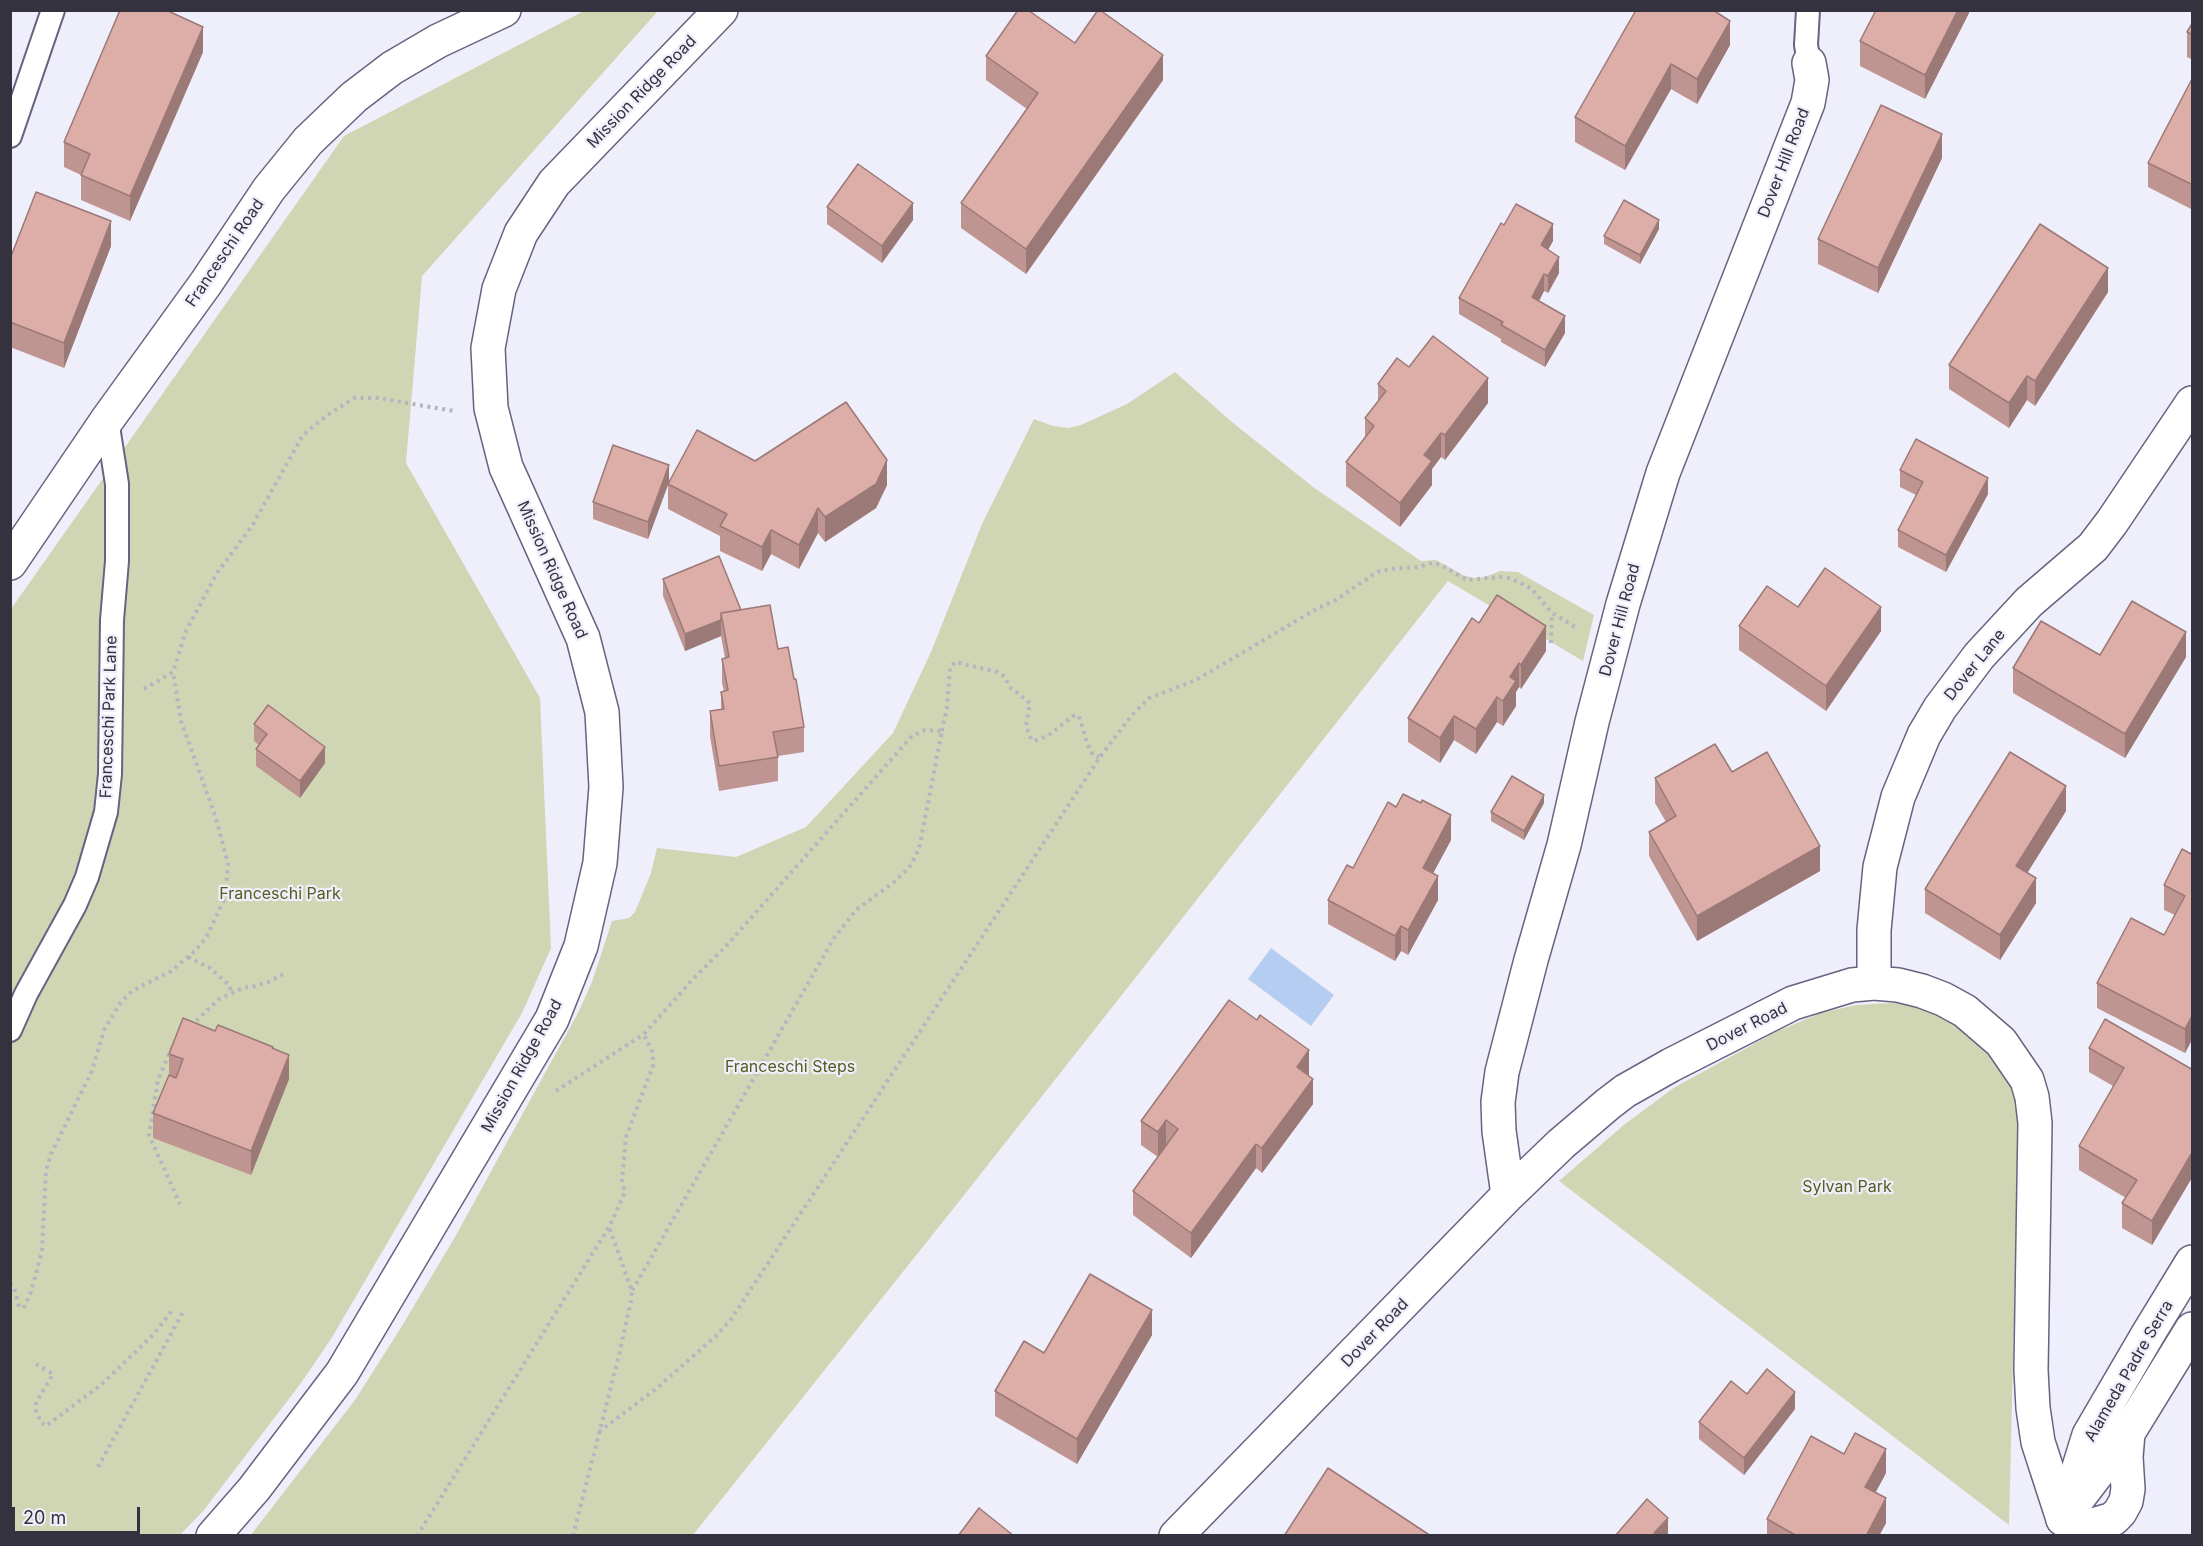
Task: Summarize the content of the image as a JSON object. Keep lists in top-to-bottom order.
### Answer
{
  "streets": {
    "street": [
      "Mission Ridge Road",
      "Dover Hill Road",
      "Franceschi Road",
      "Dover Lane",
      "Dover Road",
      "Alameda Padre Serra"
    ],
    "lane": ["Franceschi Park Lane"]
  },
  "crossings": [
    ["Dover Hill Road", "Dover Road"],
    ["Franceschi Road", "Franceschi Park Lane"],
    ["Dover Lane", "Dover Road"],
    ["Dover Road", "Alameda Padre Serra"]
  ],
  "parks": ["Franceschi Park", "Franceschi Steps", "Sylvan Park"],
  "scale_bar": "20 m"
}
